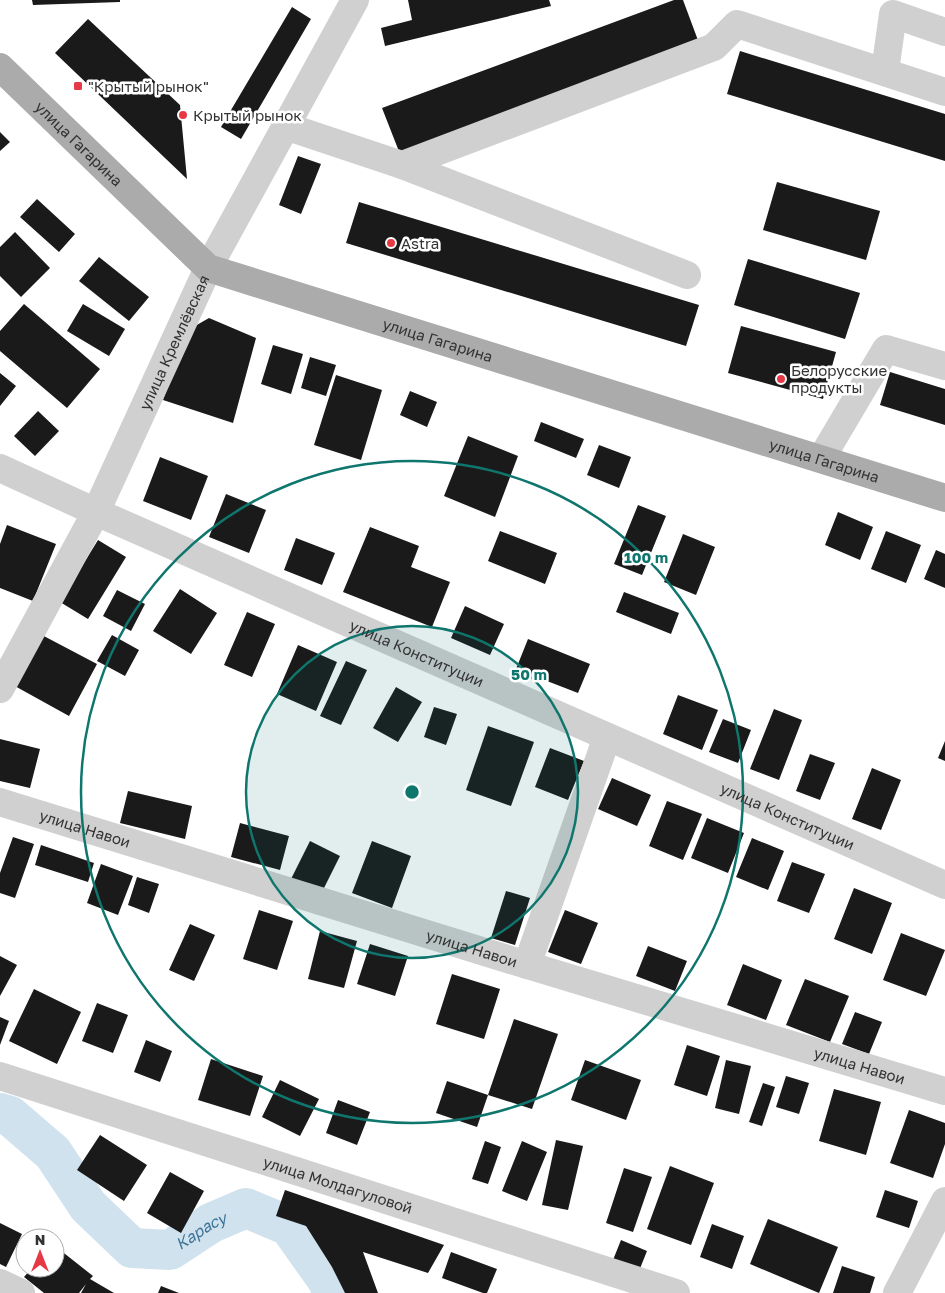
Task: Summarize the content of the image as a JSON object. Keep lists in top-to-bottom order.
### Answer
{
  "streets": {
    "main road": ["улица Гагарина"],
    "street": [
      "улица Кремлёвская",
      "улица Конституции",
      "улица Навои",
      "улица Молдагуловой"
    ]
  },
  "crossings": [
    ["улица Гагарина", "улица Кремлёвская"],
    ["улица Кремлёвская", "улица Конституции"]
  ],
  "water": ["Карасу"],
  "places": {
    "transit": ["\"Крытый рынок\""],
    "other": ["Крытый рынок", "Astra", "Белорусские продукты"]
  },
  "north": "top",
  "rings": ["100 m", "50 m"]
}
